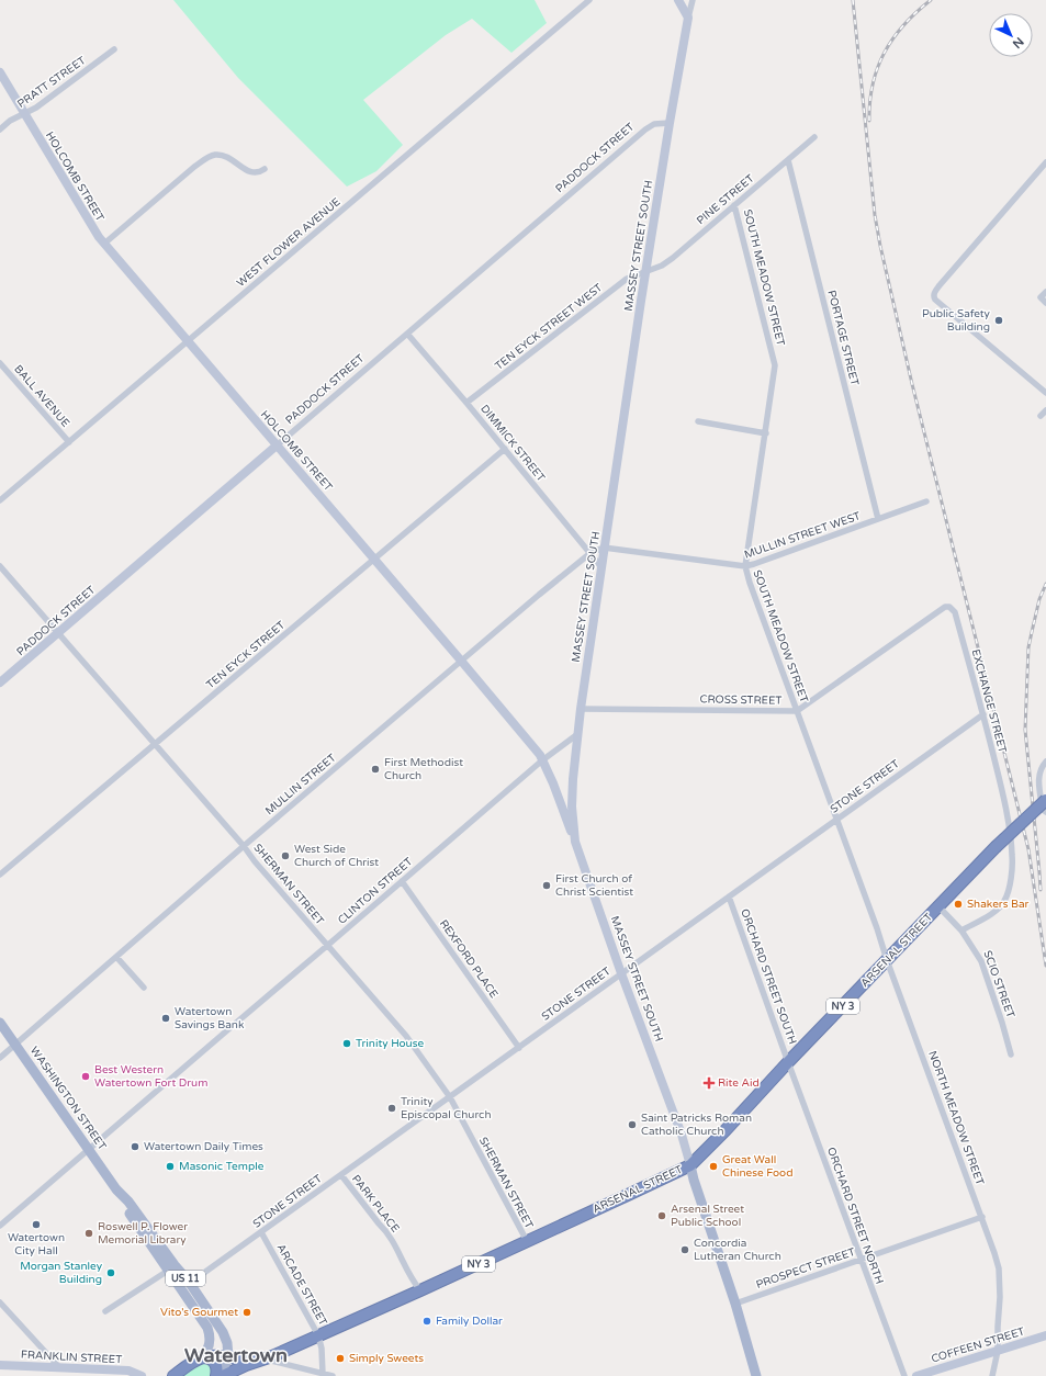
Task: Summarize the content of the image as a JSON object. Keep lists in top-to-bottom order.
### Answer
{
  "streets": {
    "highway": ["ARSENAL STREET", "NY 3"],
    "main road": ["WASHINGTON STREET", "US 11"],
    "street": [
      "PRATT STREET",
      "PADDOCK STREET",
      "HOLCOMB STREET",
      "PINE STREET",
      "WEST FLOWER AVENUE",
      "MASSEY STREET SOUTH",
      "SOUTH MEADOW STREET",
      "TEN EYCK STREET WEST",
      "PORTAGE STREET",
      "BALL AVENUE",
      "DIMMICK STREET",
      "MULLIN STREET WEST",
      "TEN EYCK STREET",
      "CROSS STREET",
      "EXCHANGE STREET",
      "MULLIN STREET",
      "STONE STREET",
      "SHERMAN STREET",
      "CLINTON STREET",
      "REXFORD PLACE",
      "ORCHARD STREET SOUTH",
      "SCIO STREET",
      "NORTH MEADOW STREET",
      "PARK PLACE",
      "ORCHARD STREET NORTH",
      "PROSPECT STREET",
      "ARCADE STREET",
      "COFFEEN STREET",
      "FRANKLIN STREET"
    ]
  },
  "crossings": [
    ["PRATT STREET", "HOLCOMB STREET"],
    ["PADDOCK STREET", "HOLCOMB STREET"],
    ["PADDOCK STREET", "MASSEY STREET SOUTH"],
    ["PADDOCK STREET", "DIMMICK STREET"],
    ["PADDOCK STREET", "SHERMAN STREET"],
    ["HOLCOMB STREET", "WEST FLOWER AVENUE"],
    ["HOLCOMB STREET", "MASSEY STREET SOUTH"],
    ["HOLCOMB STREET", "TEN EYCK STREET"],
    ["HOLCOMB STREET", "MULLIN STREET"],
    ["HOLCOMB STREET", "CLINTON STREET"],
    ["PINE STREET", "MASSEY STREET SOUTH"],
    ["PINE STREET", "SOUTH MEADOW STREET"],
    ["PINE STREET", "TEN EYCK STREET WEST"],
    ["PINE STREET", "PORTAGE STREET"],
    ["WEST FLOWER AVENUE", "BALL AVENUE"],
    ["MASSEY STREET SOUTH", "TEN EYCK STREET WEST"],
    ["MASSEY STREET SOUTH", "DIMMICK STREET"],
    ["MASSEY STREET SOUTH", "MULLIN STREET WEST"],
    ["MASSEY STREET SOUTH", "CROSS STREET"],
    ["MASSEY STREET SOUTH", "MULLIN STREET"],
    ["MASSEY STREET SOUTH", "STONE STREET"],
    ["MASSEY STREET SOUTH", "CLINTON STREET"],
    ["MASSEY STREET SOUTH", "ARSENAL STREET"],
    ["SOUTH MEADOW STREET", "MULLIN STREET WEST"],
    ["SOUTH MEADOW STREET", "CROSS STREET"],
    ["SOUTH MEADOW STREET", "STONE STREET"],
    ["SOUTH MEADOW STREET", "ARSENAL STREET"],
    ["SOUTH MEADOW STREET", "NORTH MEADOW STREET"],
    ["TEN EYCK STREET WEST", "DIMMICK STREET"],
    ["PORTAGE STREET", "MULLIN STREET WEST"],
    ["DIMMICK STREET", "TEN EYCK STREET"],
    ["DIMMICK STREET", "MULLIN STREET"],
    ["MULLIN STREET WEST", "MULLIN STREET"],
    ["TEN EYCK STREET", "SHERMAN STREET"],
    ["CROSS STREET", "EXCHANGE STREET"],
    ["EXCHANGE STREET", "STONE STREET"],
    ["EXCHANGE STREET", "SCIO STREET"],
    ["MULLIN STREET", "SHERMAN STREET"],
    ["MULLIN STREET", "WASHINGTON STREET"],
    ["STONE STREET", "SHERMAN STREET"],
    ["STONE STREET", "REXFORD PLACE"],
    ["STONE STREET", "ORCHARD STREET SOUTH"],
    ["STONE STREET", "WASHINGTON STREET"],
    ["STONE STREET", "PARK PLACE"],
    ["STONE STREET", "ARCADE STREET"],
    ["SHERMAN STREET", "CLINTON STREET"],
    ["SHERMAN STREET", "ARSENAL STREET"],
    ["CLINTON STREET", "REXFORD PLACE"],
    ["CLINTON STREET", "WASHINGTON STREET"],
    ["ARSENAL STREET", "ORCHARD STREET SOUTH"],
    ["ARSENAL STREET", "SCIO STREET"],
    ["ARSENAL STREET", "NY 3"],
    ["ARSENAL STREET", "NORTH MEADOW STREET"],
    ["ARSENAL STREET", "PARK PLACE"],
    ["ARSENAL STREET", "ORCHARD STREET NORTH"],
    ["ARSENAL STREET", "ARCADE STREET"],
    ["ORCHARD STREET SOUTH", "ORCHARD STREET NORTH"],
    ["NY 3", "WASHINGTON STREET"],
    ["NORTH MEADOW STREET", "PROSPECT STREET"],
    ["NORTH MEADOW STREET", "COFFEEN STREET"],
    ["ORCHARD STREET NORTH", "PROSPECT STREET"]
  ],
  "districts": ["Watertown"],
  "places": {
    "other": [
      "Public Safety Building",
      "First Methodist Church",
      "West Side Church of Christ",
      "First Church of Christ Scientist",
      "Shakers Bar",
      "Watertown Savings Bank",
      "Trinity House",
      "Best Western Watertown Fort Drum",
      "Trinity Episcopal Church",
      "Saint Patricks Roman Catholic Church",
      "Watertown Daily Times",
      "Masonic Temple",
      "Great Wall Chinese Food",
      "Arsenal Street Public School",
      "Watertown City Hall",
      "Roswell P. Flower Memorial Library",
      "Concordia Lutheran Church",
      "Morgan Stanley Building",
      "Vito's Gourmet",
      "Family Dollar",
      "Simply Sweets"
    ],
    "health": ["Rite Aid"]
  },
  "north": "bottom right"
}
